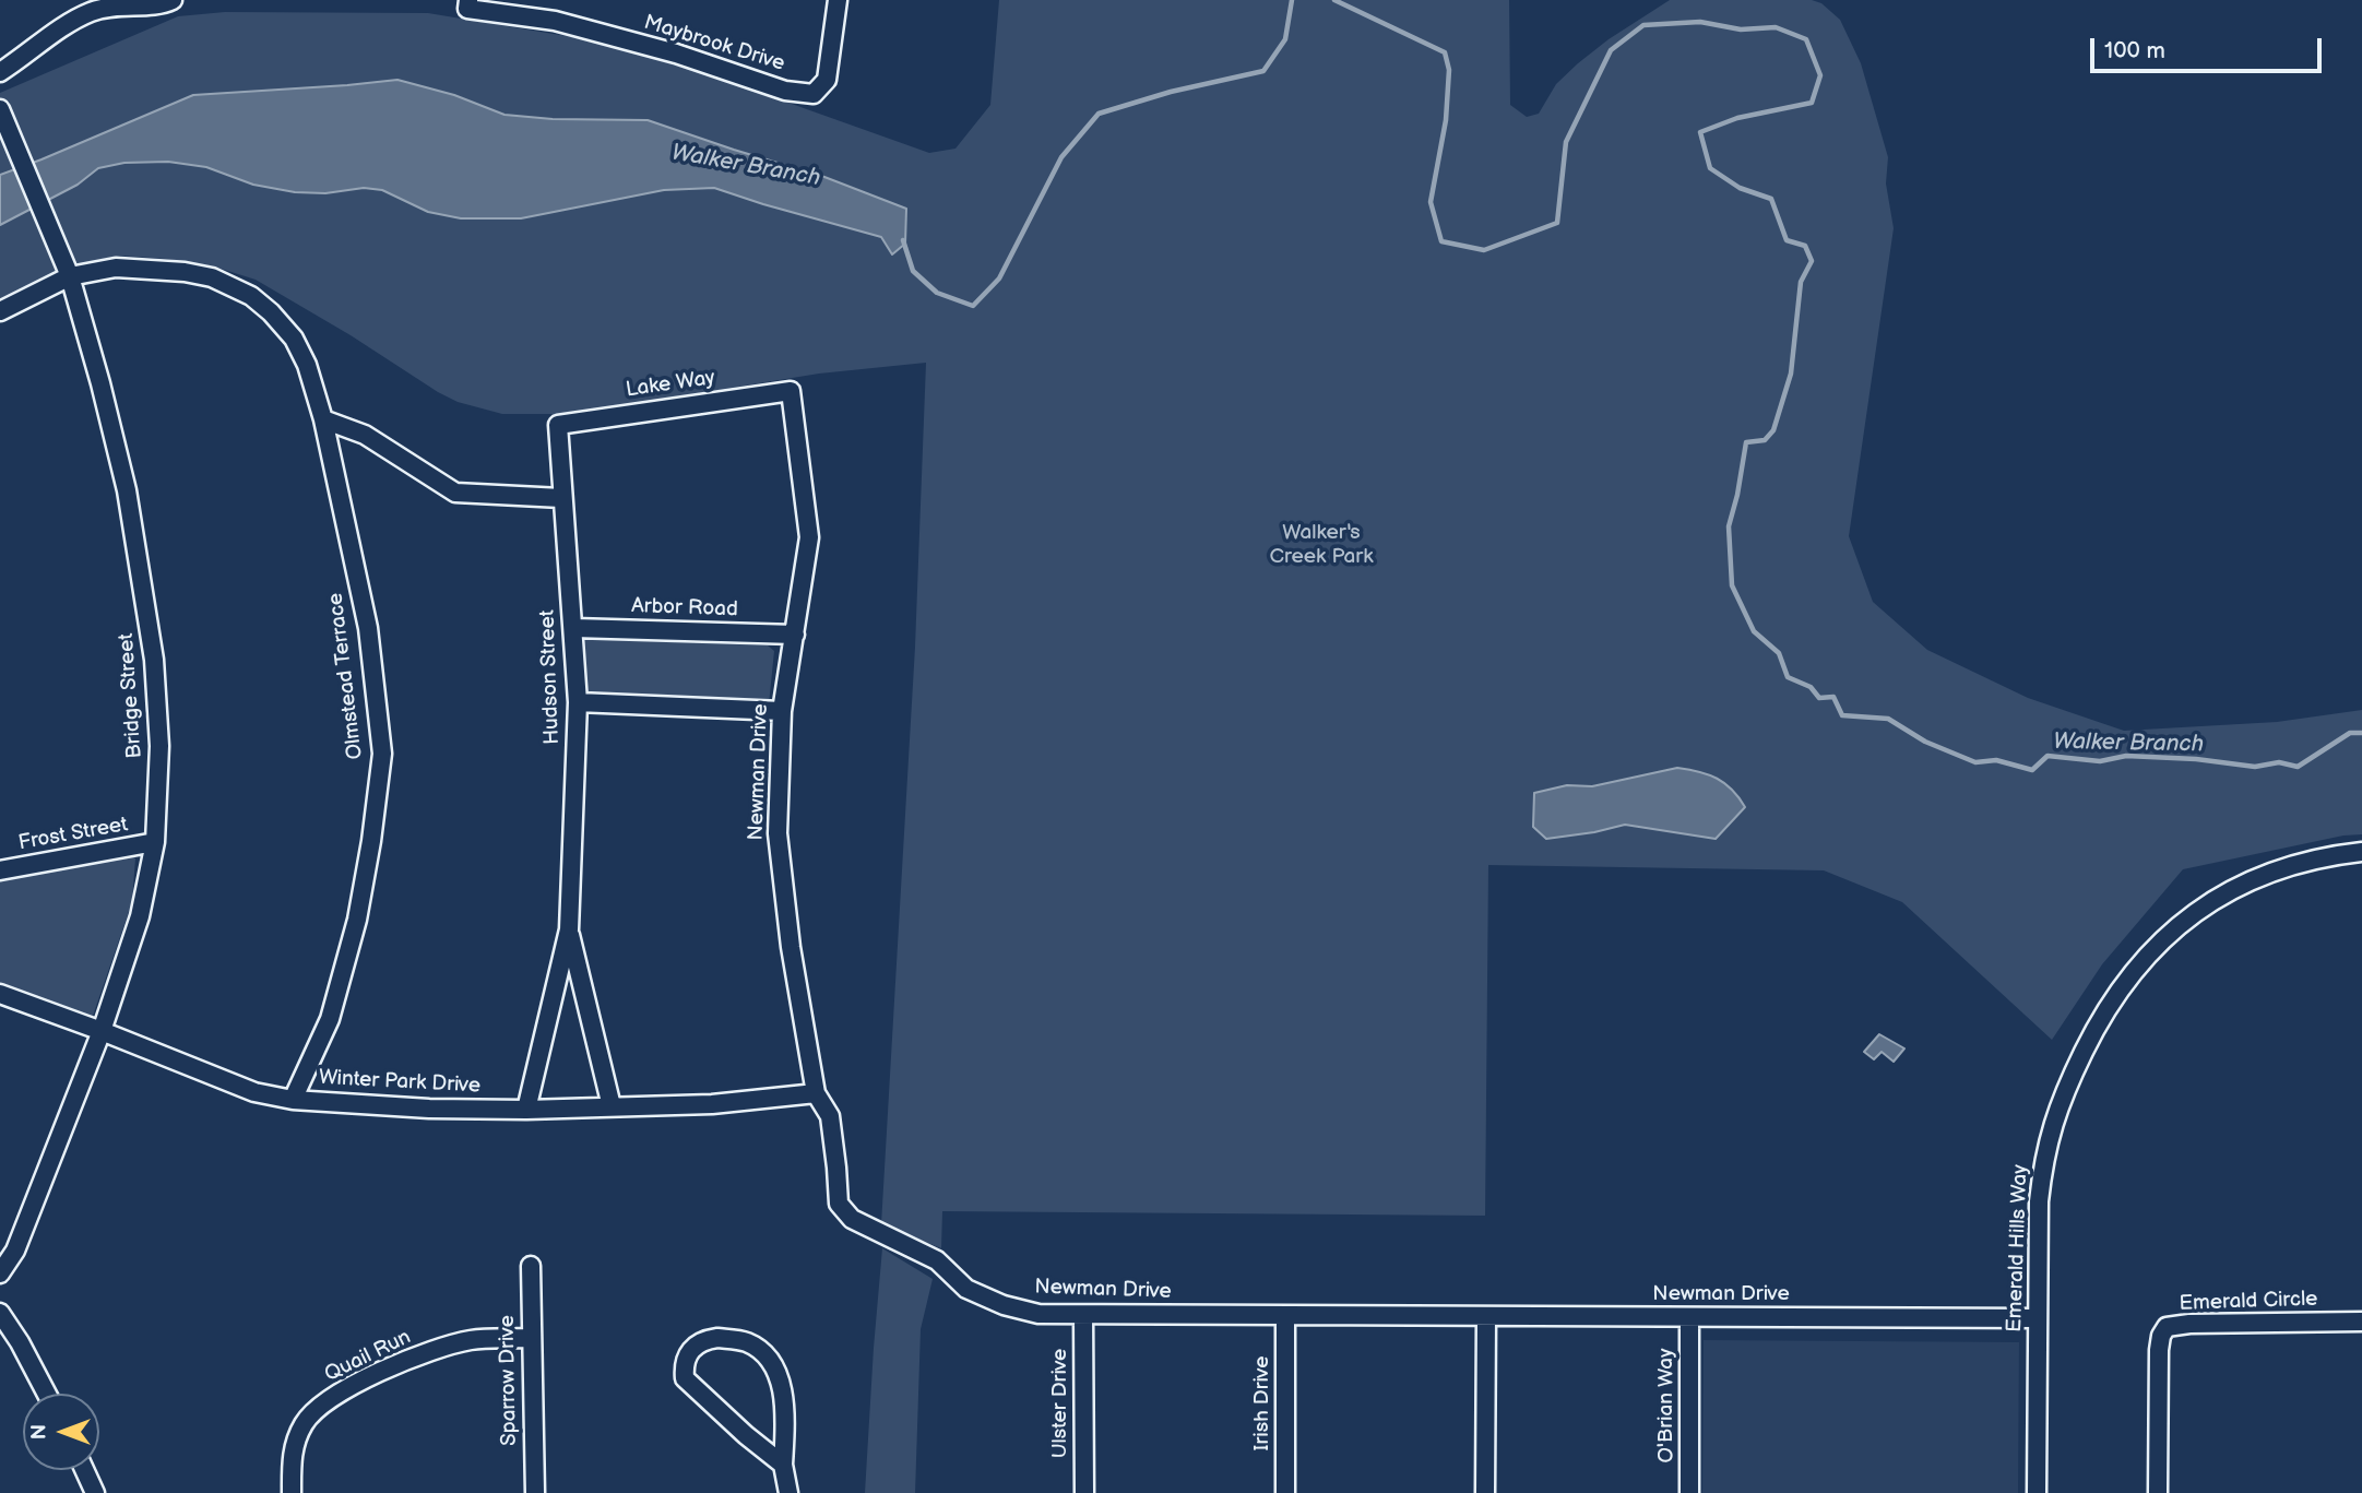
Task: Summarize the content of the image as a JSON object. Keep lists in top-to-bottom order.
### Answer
{
  "streets": {
    "street": [
      "Maybrook Drive",
      "Lake Way",
      "Arbor Road",
      "Olmstead Terrace",
      "Hudson Street",
      "Bridge Street",
      "Newman Drive",
      "Frost Street",
      "Winter Park Drive",
      "Emerald Hills Way",
      "Emerald Circle",
      "Quail Run",
      "Sparrow Drive",
      "Ulster Drive",
      "Irish Drive",
      "O'Brian Way"
    ]
  },
  "crossings": [
    ["Lake Way", "Hudson Street"],
    ["Lake Way", "Newman Drive"],
    ["Arbor Road", "Hudson Street"],
    ["Arbor Road", "Newman Drive"],
    ["Olmstead Terrace", "Winter Park Drive"],
    ["Hudson Street", "Winter Park Drive"],
    ["Bridge Street", "Frost Street"],
    ["Bridge Street", "Winter Park Drive"],
    ["Newman Drive", "Winter Park Drive"],
    ["Newman Drive", "Emerald Hills Way"],
    ["Newman Drive", "Ulster Drive"],
    ["Newman Drive", "Irish Drive"],
    ["Newman Drive", "O'Brian Way"],
    ["Quail Run", "Sparrow Drive"]
  ],
  "water": ["Walker Branch"],
  "parks": ["Walker's Creek Park"],
  "scale_bar": "100 m",
  "north": "left"
}
